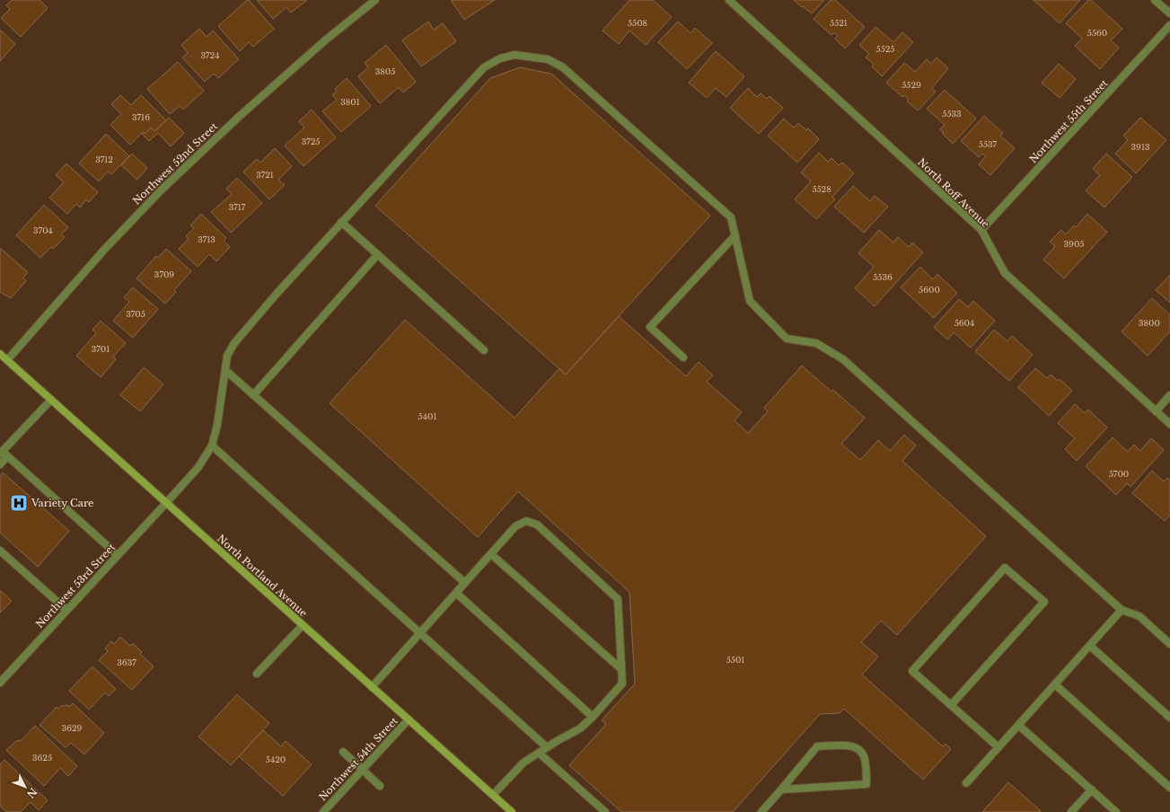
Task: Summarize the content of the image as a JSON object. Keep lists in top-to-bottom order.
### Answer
{
  "streets": {
    "main road": ["North Portland Avenue"],
    "street": [
      "Northwest 55th Street",
      "Northwest 52nd Street",
      "North Roff Avenue",
      "Northwest 53rd Street",
      "Northwest 54th Street"
    ]
  },
  "crossings": [
    ["Northwest 55th Street", "North Roff Avenue"],
    ["Northwest 52nd Street", "North Portland Avenue"],
    ["North Portland Avenue", "Northwest 53rd Street"],
    ["North Portland Avenue", "Northwest 54th Street"]
  ],
  "places": {
    "hospital": ["Variety Care"]
  },
  "house_numbers": [
    "5508",
    "5521",
    "5560",
    "5525",
    "3724",
    "3805",
    "5529",
    "3801",
    "5533",
    "3716",
    "3725",
    "5537",
    "3913",
    "3712",
    "3721",
    "5528",
    "3717",
    "3704",
    "3713",
    "3905",
    "3709",
    "5536",
    "5600",
    "3705",
    "5604",
    "3800",
    "3701",
    "5401",
    "5700",
    "5501",
    "3637",
    "3629",
    "3625",
    "5420"
  ],
  "north": "bottom right"
}
